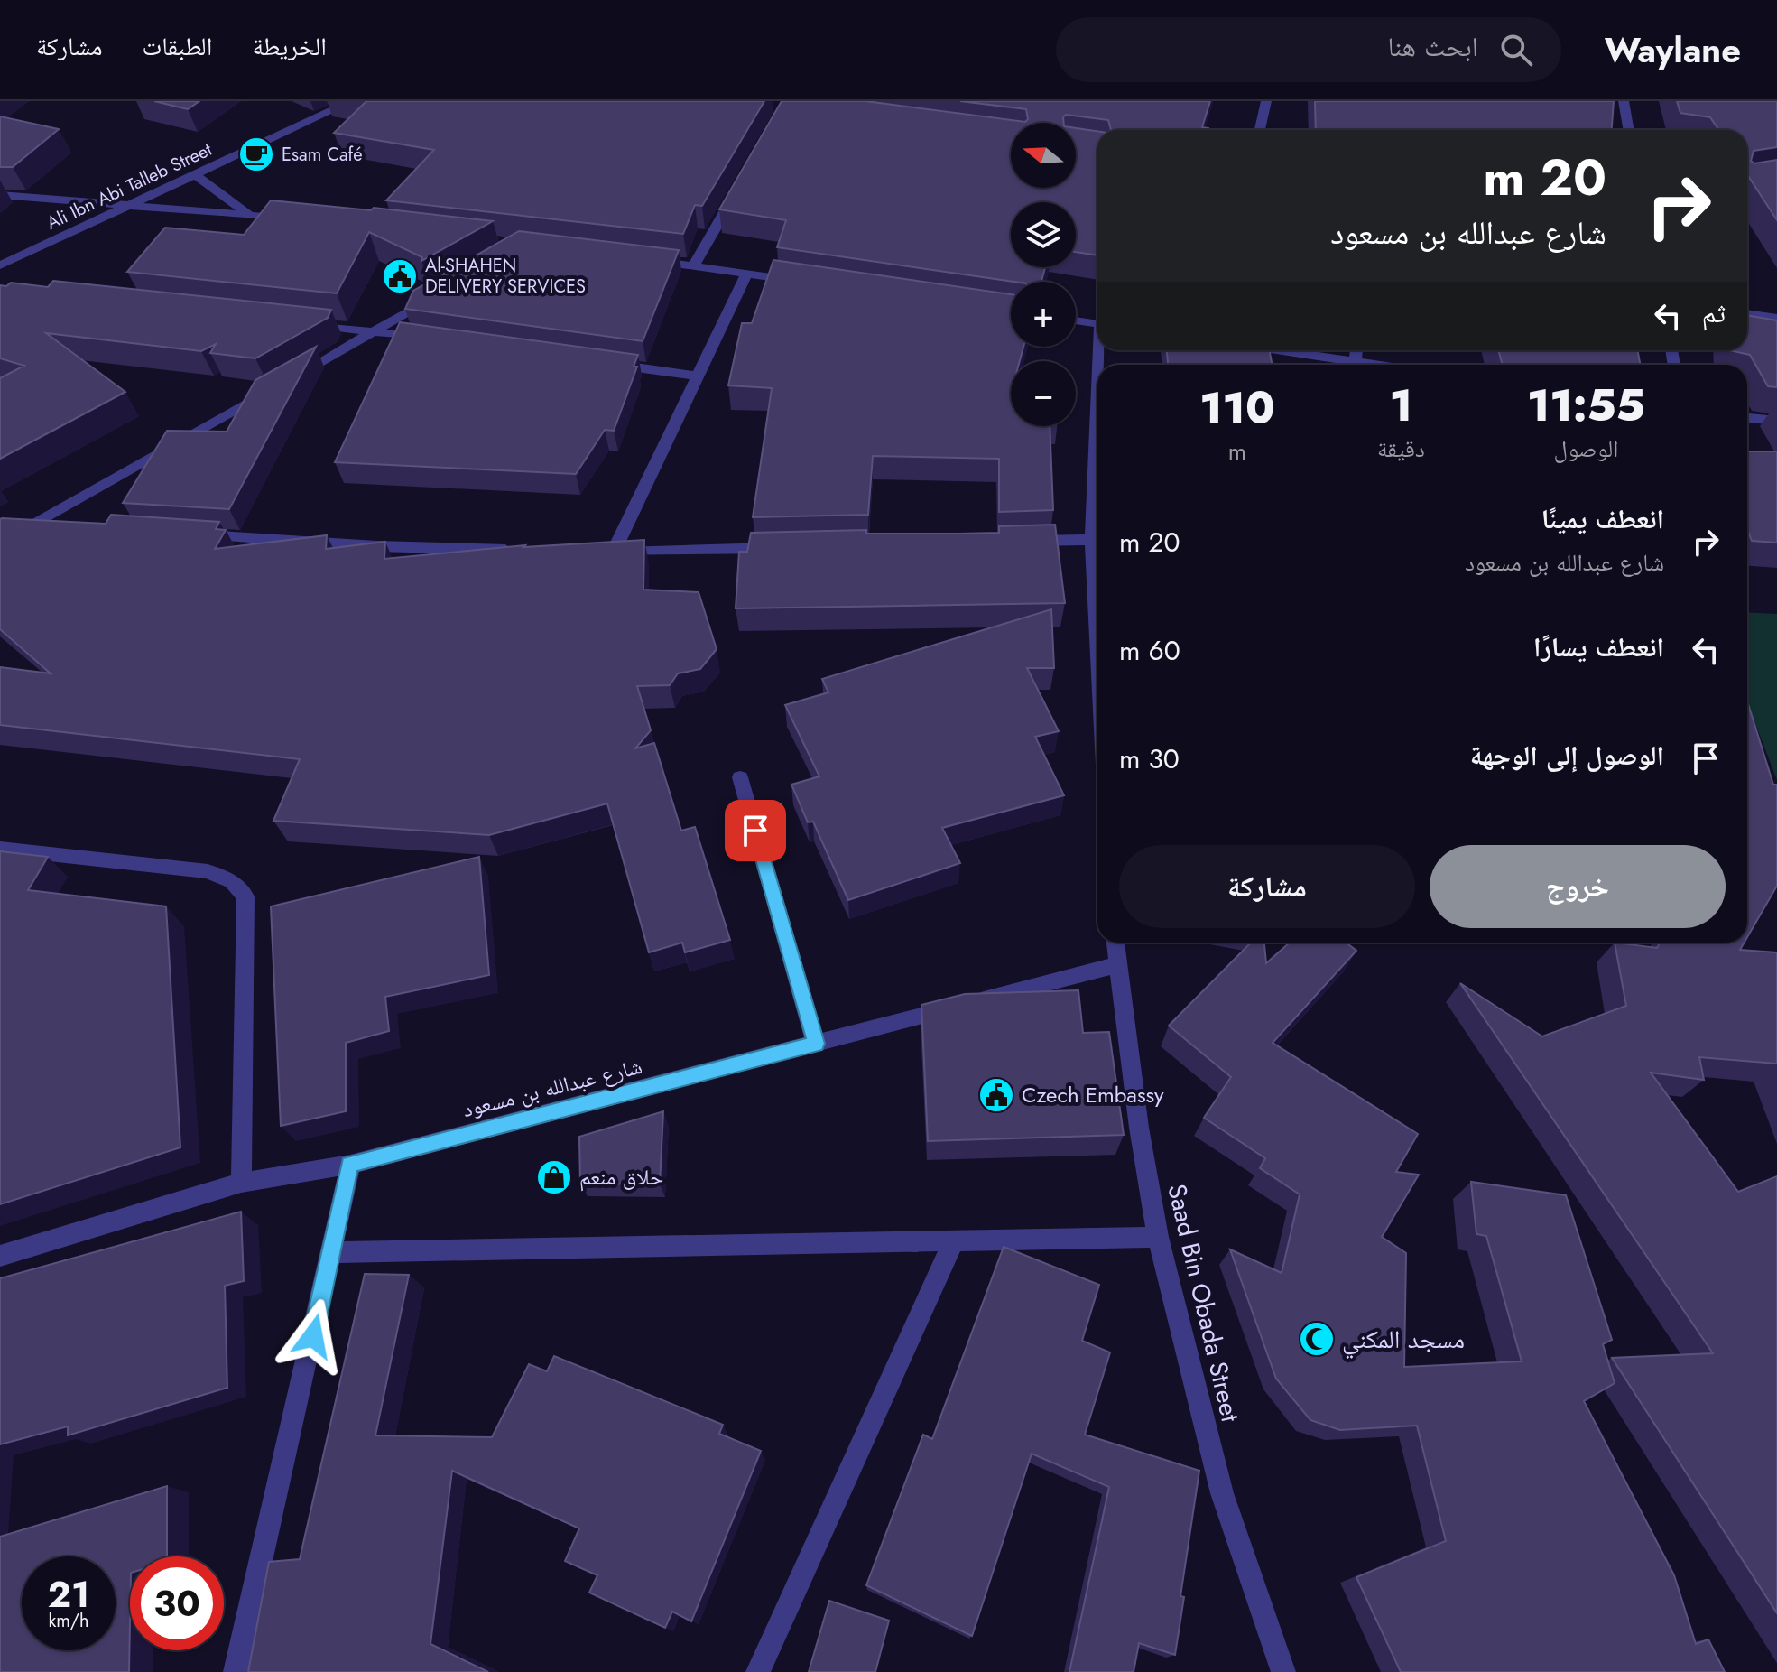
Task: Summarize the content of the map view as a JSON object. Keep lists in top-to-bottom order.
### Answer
{
  "streets": {
    "street": ["Ali Ibn Abi Talleb Street", "شارع عبدالله بن مسعود", "Saad Bin Obada Street"]
  },
  "crossings": [
    ["شارع عبدالله بن مسعود", "Saad Bin Obada Street"]
  ],
  "places": {
    "cafe": ["Esam Café"],
    "public building": ["Al-SHAHEN DELIVERY SERVICES", "Czech Embassy"],
    "shop": ["حلاق منعم"],
    "mosque": ["مسجد المكني"]
  },
  "north": "left",
  "page": {
    "header": "Waylane",
    "search": "ابحث هنا",
    "nav": ["الخريطة", "الطبقات", "مشاركة"],
    "map_buttons": ["+", "−"],
    "turn": ["20 m", "شارع عبدالله بن مسعود"],
    "then": "ثم",
    "eta": [
      "11:55",
      "الوصول",
      "1",
      "دقيقة",
      "110",
      "m"
    ],
    "list": [
      {
        "name": "انعطف يمينًا",
        "note": "شارع عبدالله بن مسعود",
        "value": "20 m"
      },
      {
        "name": "انعطف يسارًا",
        "value": "60 m"
      },
      {
        "name": "الوصول إلى الوجهة",
        "value": "30 m"
      }
    ],
    "buttons": ["خروج", "مشاركة"],
    "speed": "21 km/h",
    "limit": "30"
  }
}
